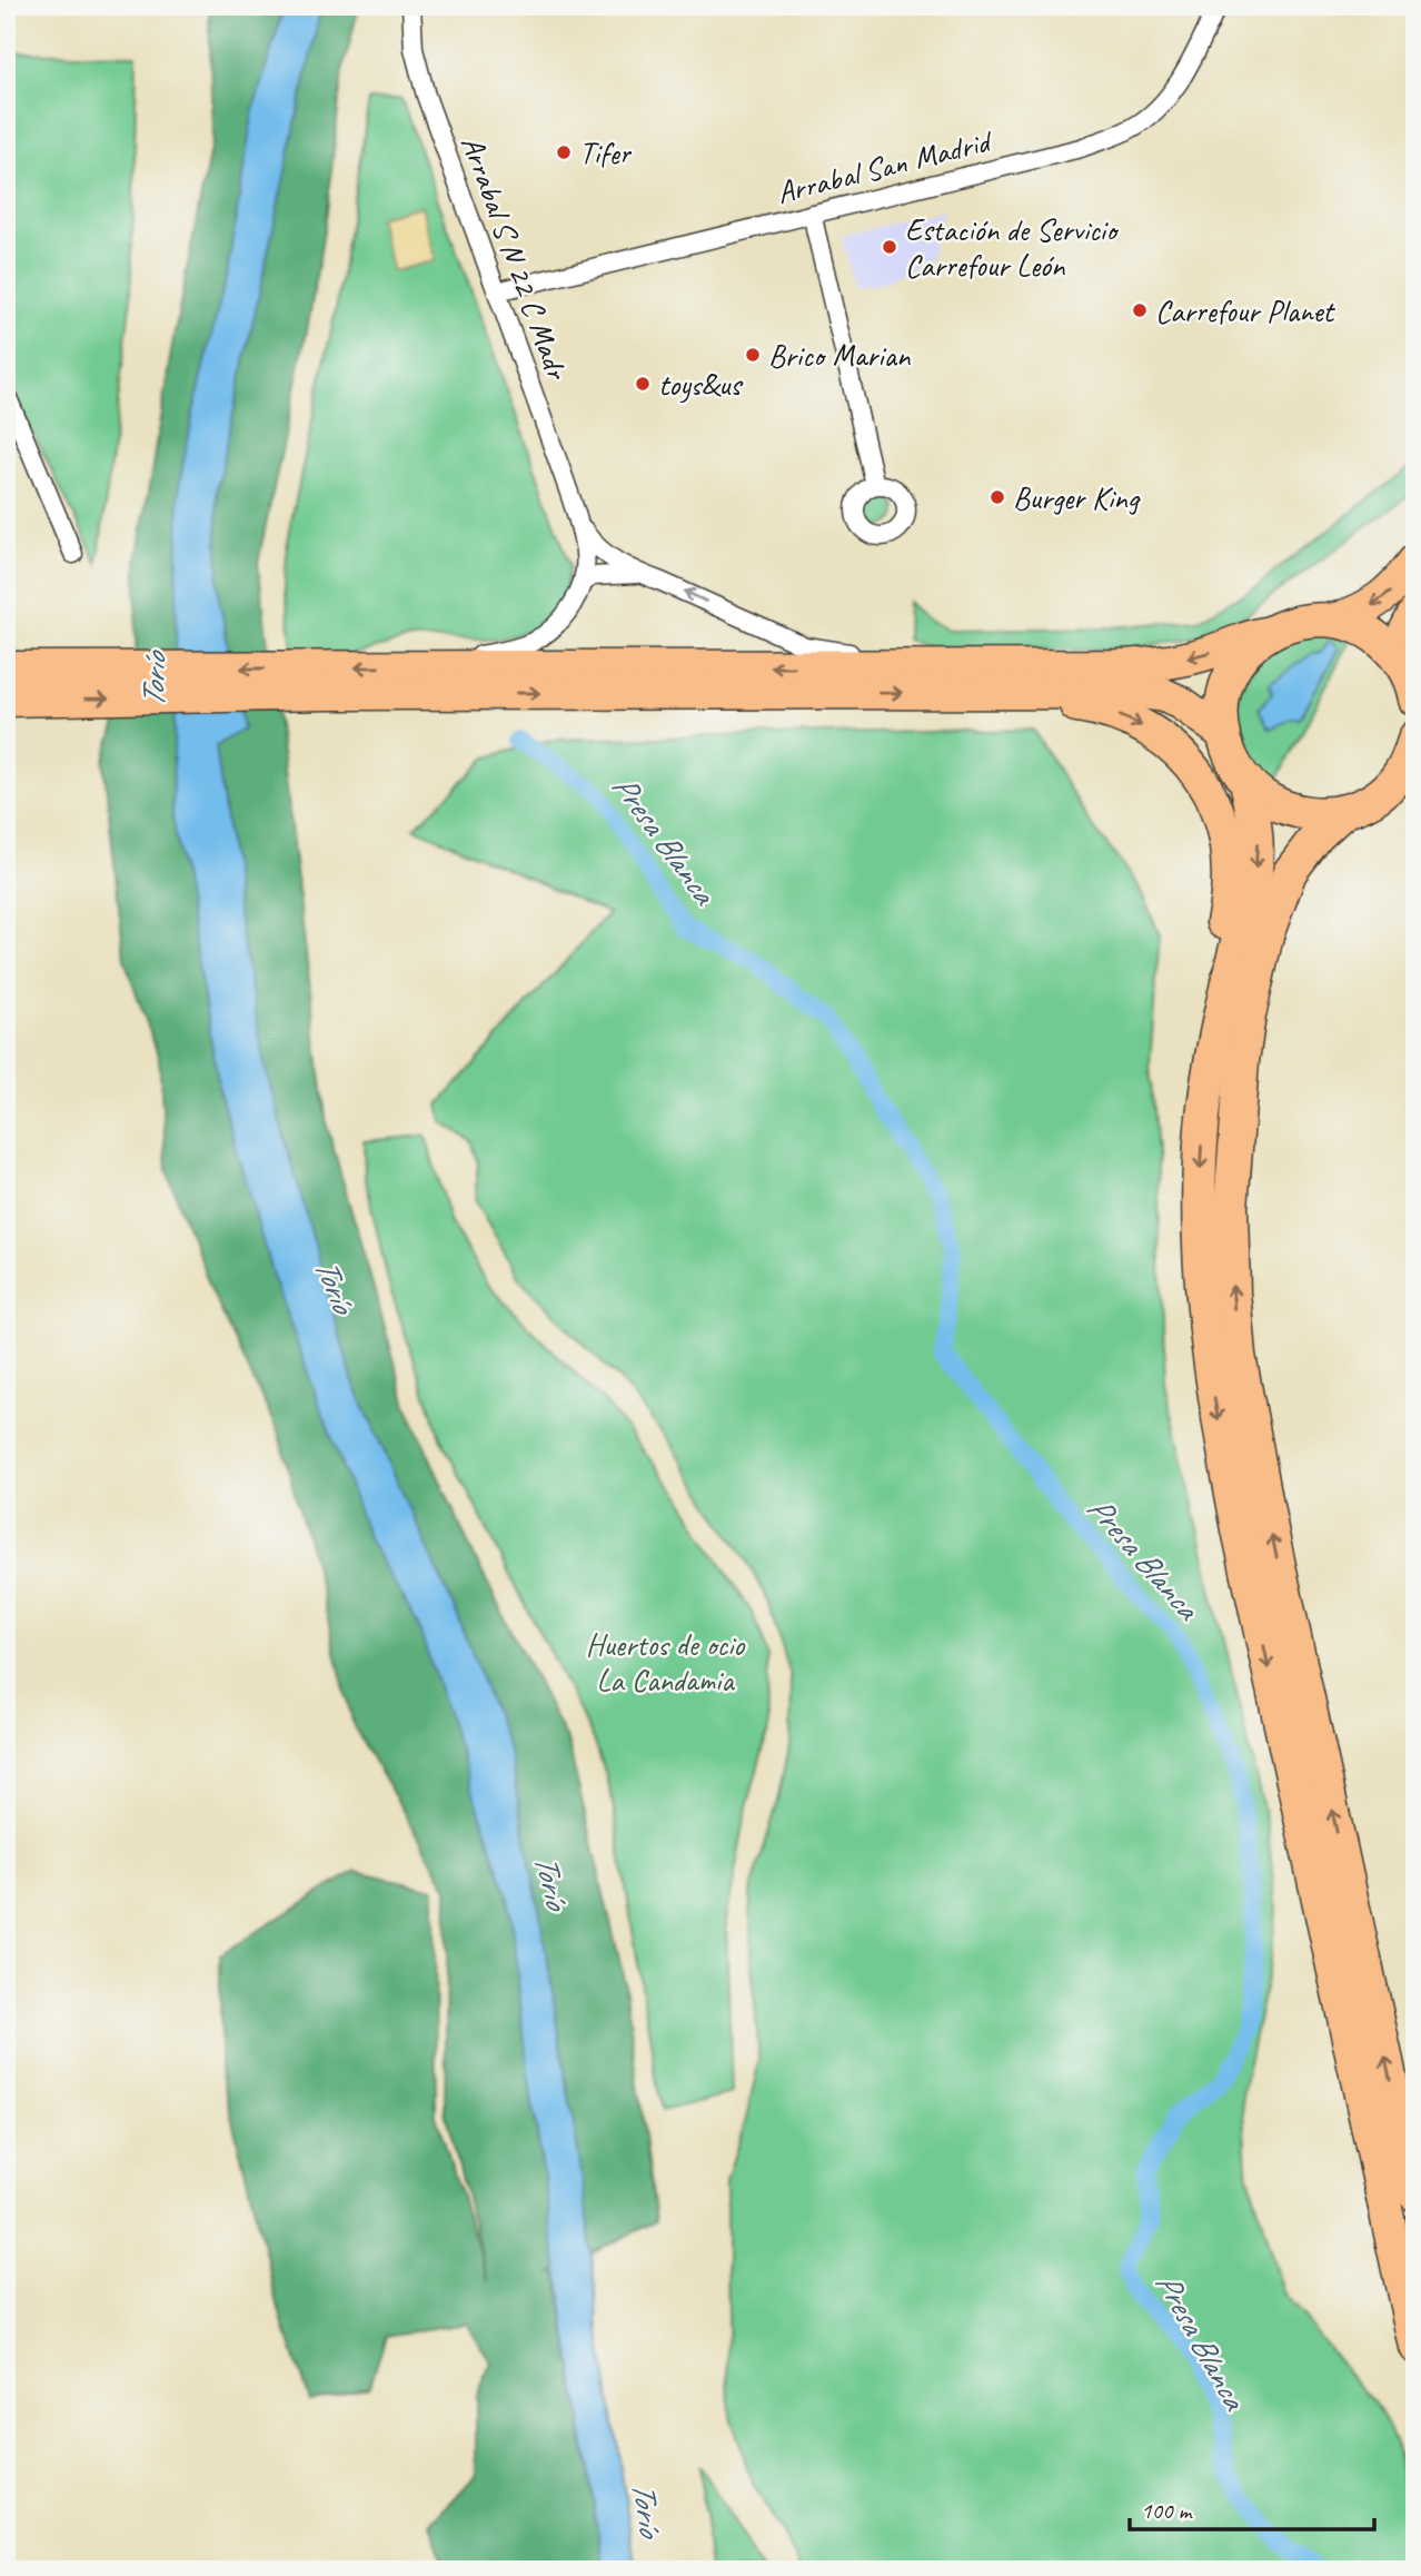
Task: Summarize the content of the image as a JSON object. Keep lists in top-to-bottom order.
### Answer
{
  "streets": {
    "street": ["Arrabal San Madrid", "Arrabal S N 22 C Madr"]
  },
  "crossings": [
    ["Arrabal San Madrid", "Arrabal S N 22 C Madr"]
  ],
  "water": ["Torío", "Presa Blanca"],
  "parks": ["Huertos de ocio La Candamia"],
  "places": [
    "Tifer",
    "Estación de Servicio Carrefour León",
    "Carrefour Planet",
    "Brico Marian",
    "toys&us",
    "Burger King"
  ],
  "scale_bar": "100 m"
}
